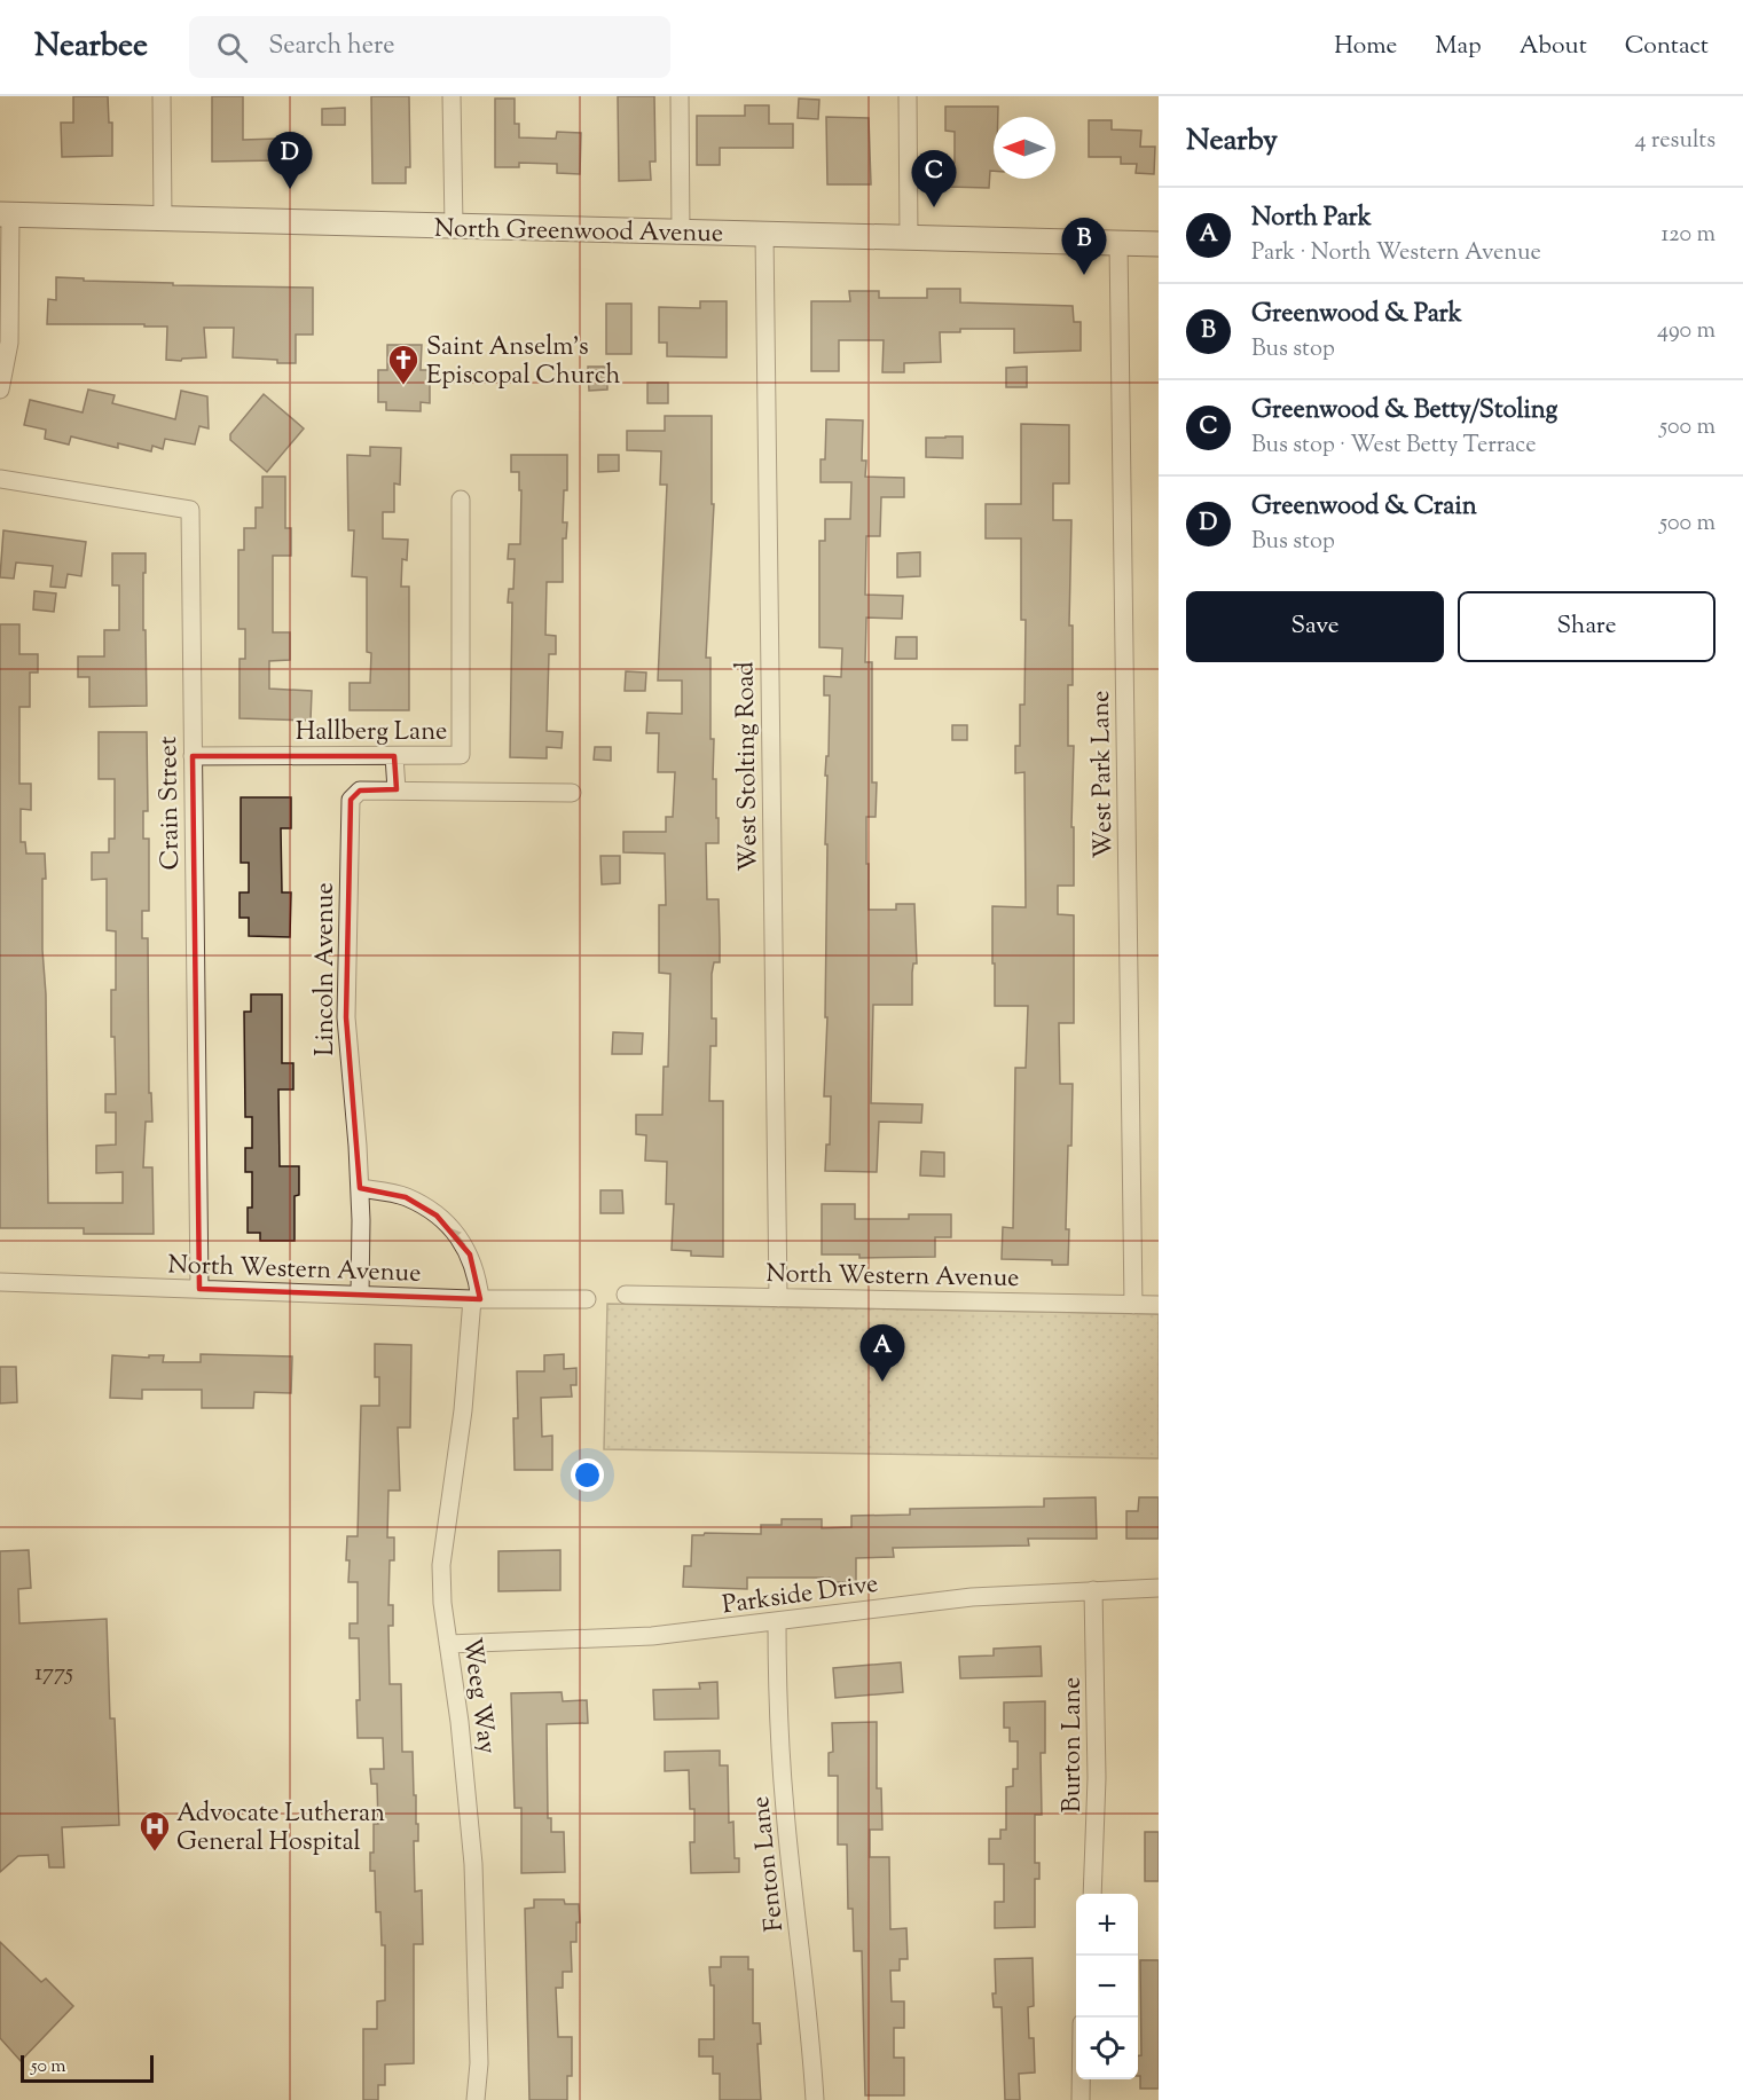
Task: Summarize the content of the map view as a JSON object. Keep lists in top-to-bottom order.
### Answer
{
  "streets": {
    "main road": ["North Greenwood Avenue"],
    "street": [
      "Hallberg Lane",
      "West Stolting Road",
      "West Park Lane",
      "Crain Street",
      "Lincoln Avenue",
      "North Western Avenue",
      "Parkside Drive",
      "Weeg Way",
      "Burton Lane",
      "Fenton Lane"
    ]
  },
  "crossings": [
    ["North Greenwood Avenue", "West Stolting Road"],
    ["North Greenwood Avenue", "West Park Lane"],
    ["Hallberg Lane", "Crain Street"],
    ["West Stolting Road", "North Western Avenue"],
    ["West Park Lane", "North Western Avenue"],
    ["Crain Street", "North Western Avenue"],
    ["Lincoln Avenue", "North Western Avenue"],
    ["North Western Avenue", "Weeg Way"],
    ["Parkside Drive", "Weeg Way"],
    ["Parkside Drive", "Burton Lane"],
    ["Parkside Drive", "Fenton Lane"]
  ],
  "places": {
    "church": ["Saint Anselm's Episcopal Church"],
    "hospital": ["Advocate Lutheran General Hospital"]
  },
  "house_numbers": ["1775"],
  "scale_bar": "50 m",
  "north": "left",
  "page": {
    "header": "Nearbee",
    "search": "Search here",
    "nav": [
      "Home",
      "Map",
      "About",
      "Contact"
    ],
    "heading": ["Nearby", "4 results"],
    "pins": [
      "D",
      "C",
      "B",
      "A"
    ],
    "list": [
      {
        "mark": "A",
        "name": "North Park",
        "note": "Park · North Western Avenue",
        "value": "120 m"
      },
      {
        "mark": "B",
        "name": "Greenwood & Park",
        "note": "Bus stop",
        "value": "490 m"
      },
      {
        "mark": "C",
        "name": "Greenwood & Betty/Stoling",
        "note": "Bus stop · West Betty Terrace",
        "value": "500 m"
      },
      {
        "mark": "D",
        "name": "Greenwood & Crain",
        "note": "Bus stop",
        "value": "500 m"
      }
    ],
    "buttons": ["Save", "Share"],
    "map_buttons": ["+", "−"],
    "scale": "50 m"
  }
}
